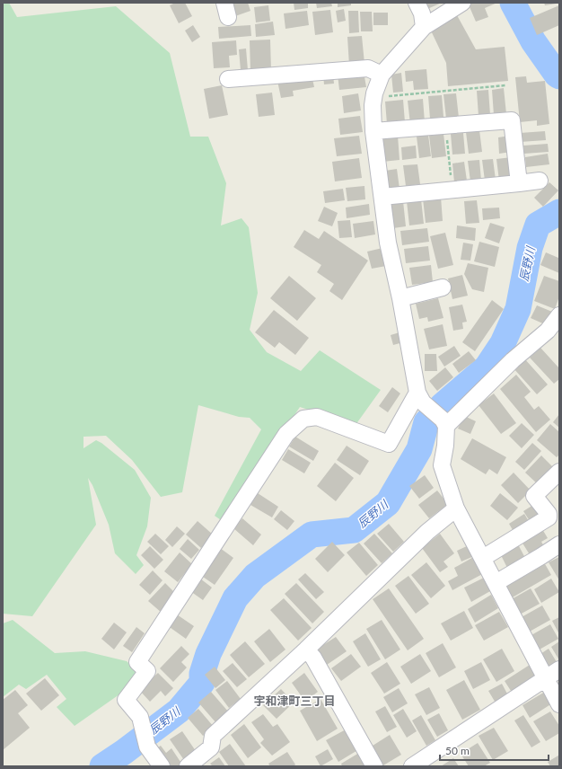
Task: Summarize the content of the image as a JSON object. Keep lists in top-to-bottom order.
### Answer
{
  "districts": ["宇和津町三丁目"],
  "water": ["辰野川"],
  "scale_bar": "50 m"
}
